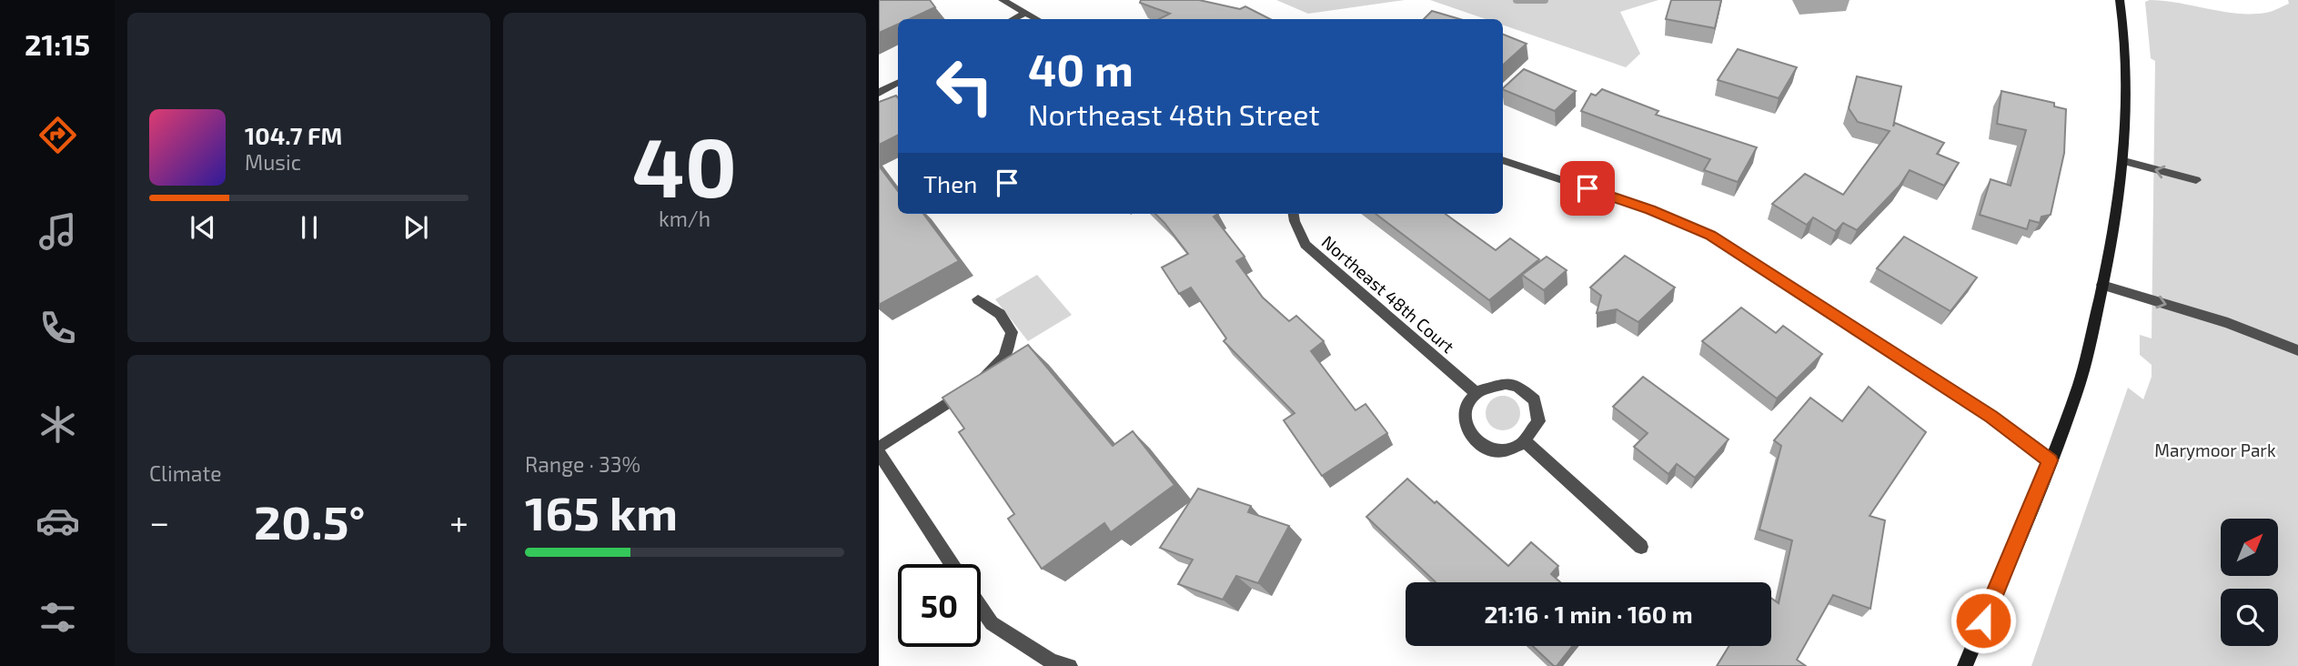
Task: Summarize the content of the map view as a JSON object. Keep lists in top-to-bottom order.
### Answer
{
  "streets": {
    "street": ["Northeast 48th Court"]
  },
  "parks": ["Marymoor Park"],
  "north": "top right",
  "page": {
    "tabs": "21:15",
    "tile": [
      ["40", "km/h"],
      "Climate",
      ["Range · 33%", "165 km"]
    ],
    "turn": ["40 m", "Northeast 48th Street"],
    "song": ["104.7 FM", "Music"],
    "then": "Then",
    "heat": ["−", "20.5°", "+"],
    "limit": "50",
    "trip": "21:16 · 1 min · 160 m"
  }
}
